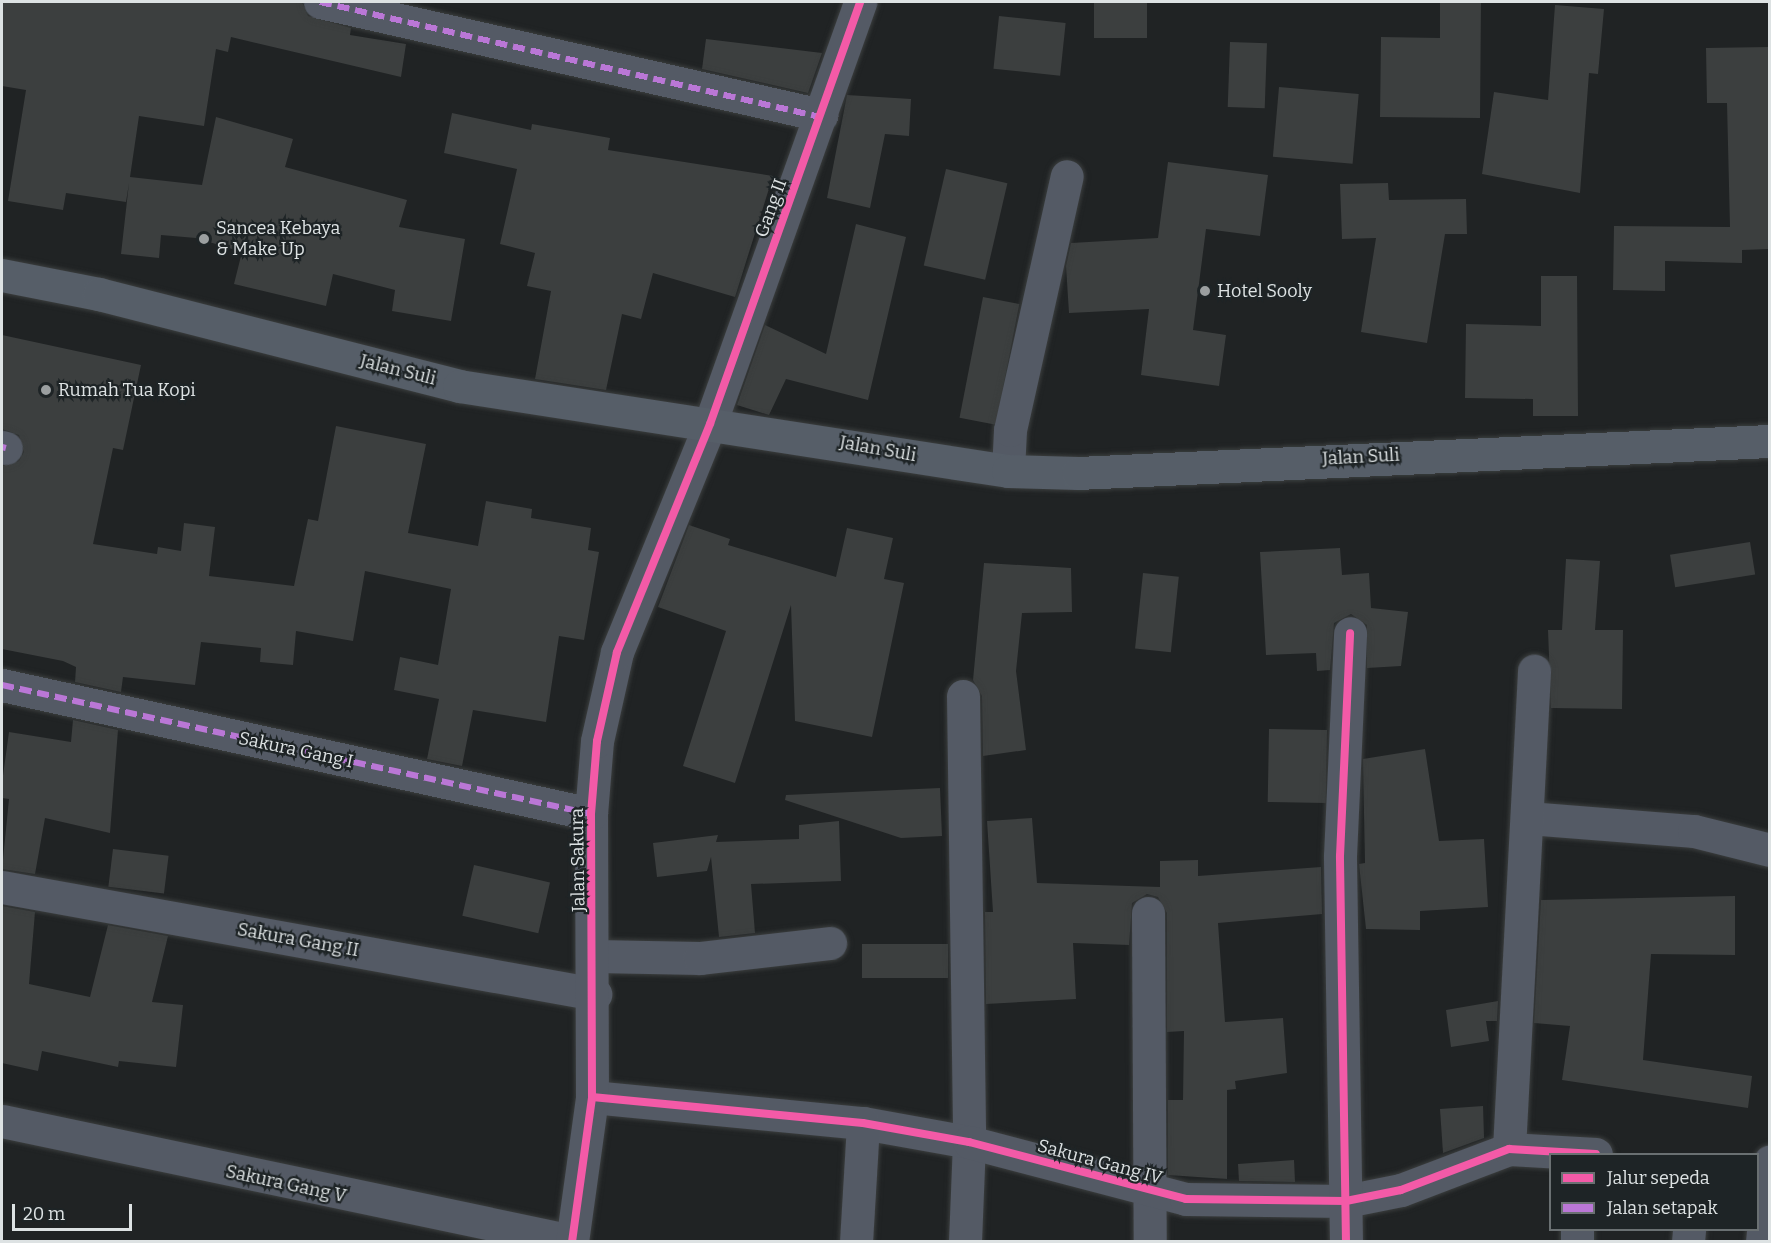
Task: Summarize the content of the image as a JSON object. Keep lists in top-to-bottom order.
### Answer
{
  "streets": {
    "main road": ["Jalan Suli"],
    "street": [
      "Gang II",
      "Sakura Gang I",
      "Jalan Sakura",
      "Sakura Gang II",
      "Sakura Gang IV",
      "Sakura Gang V"
    ]
  },
  "crossings": [
    ["Gang II", "Jalan Suli"],
    ["Gang II", "Jalan Sakura"],
    ["Jalan Suli", "Jalan Sakura"],
    ["Sakura Gang I", "Jalan Sakura"],
    ["Jalan Sakura", "Sakura Gang II"],
    ["Jalan Sakura", "Sakura Gang IV"],
    ["Jalan Sakura", "Sakura Gang V"]
  ],
  "places": ["Sancea Kebaya & Make Up", "Hotel Sooly", "Rumah Tua Kopi"],
  "legend": ["Jalur sepeda", "Jalan setapak"],
  "scale_bar": "20 m"
}
